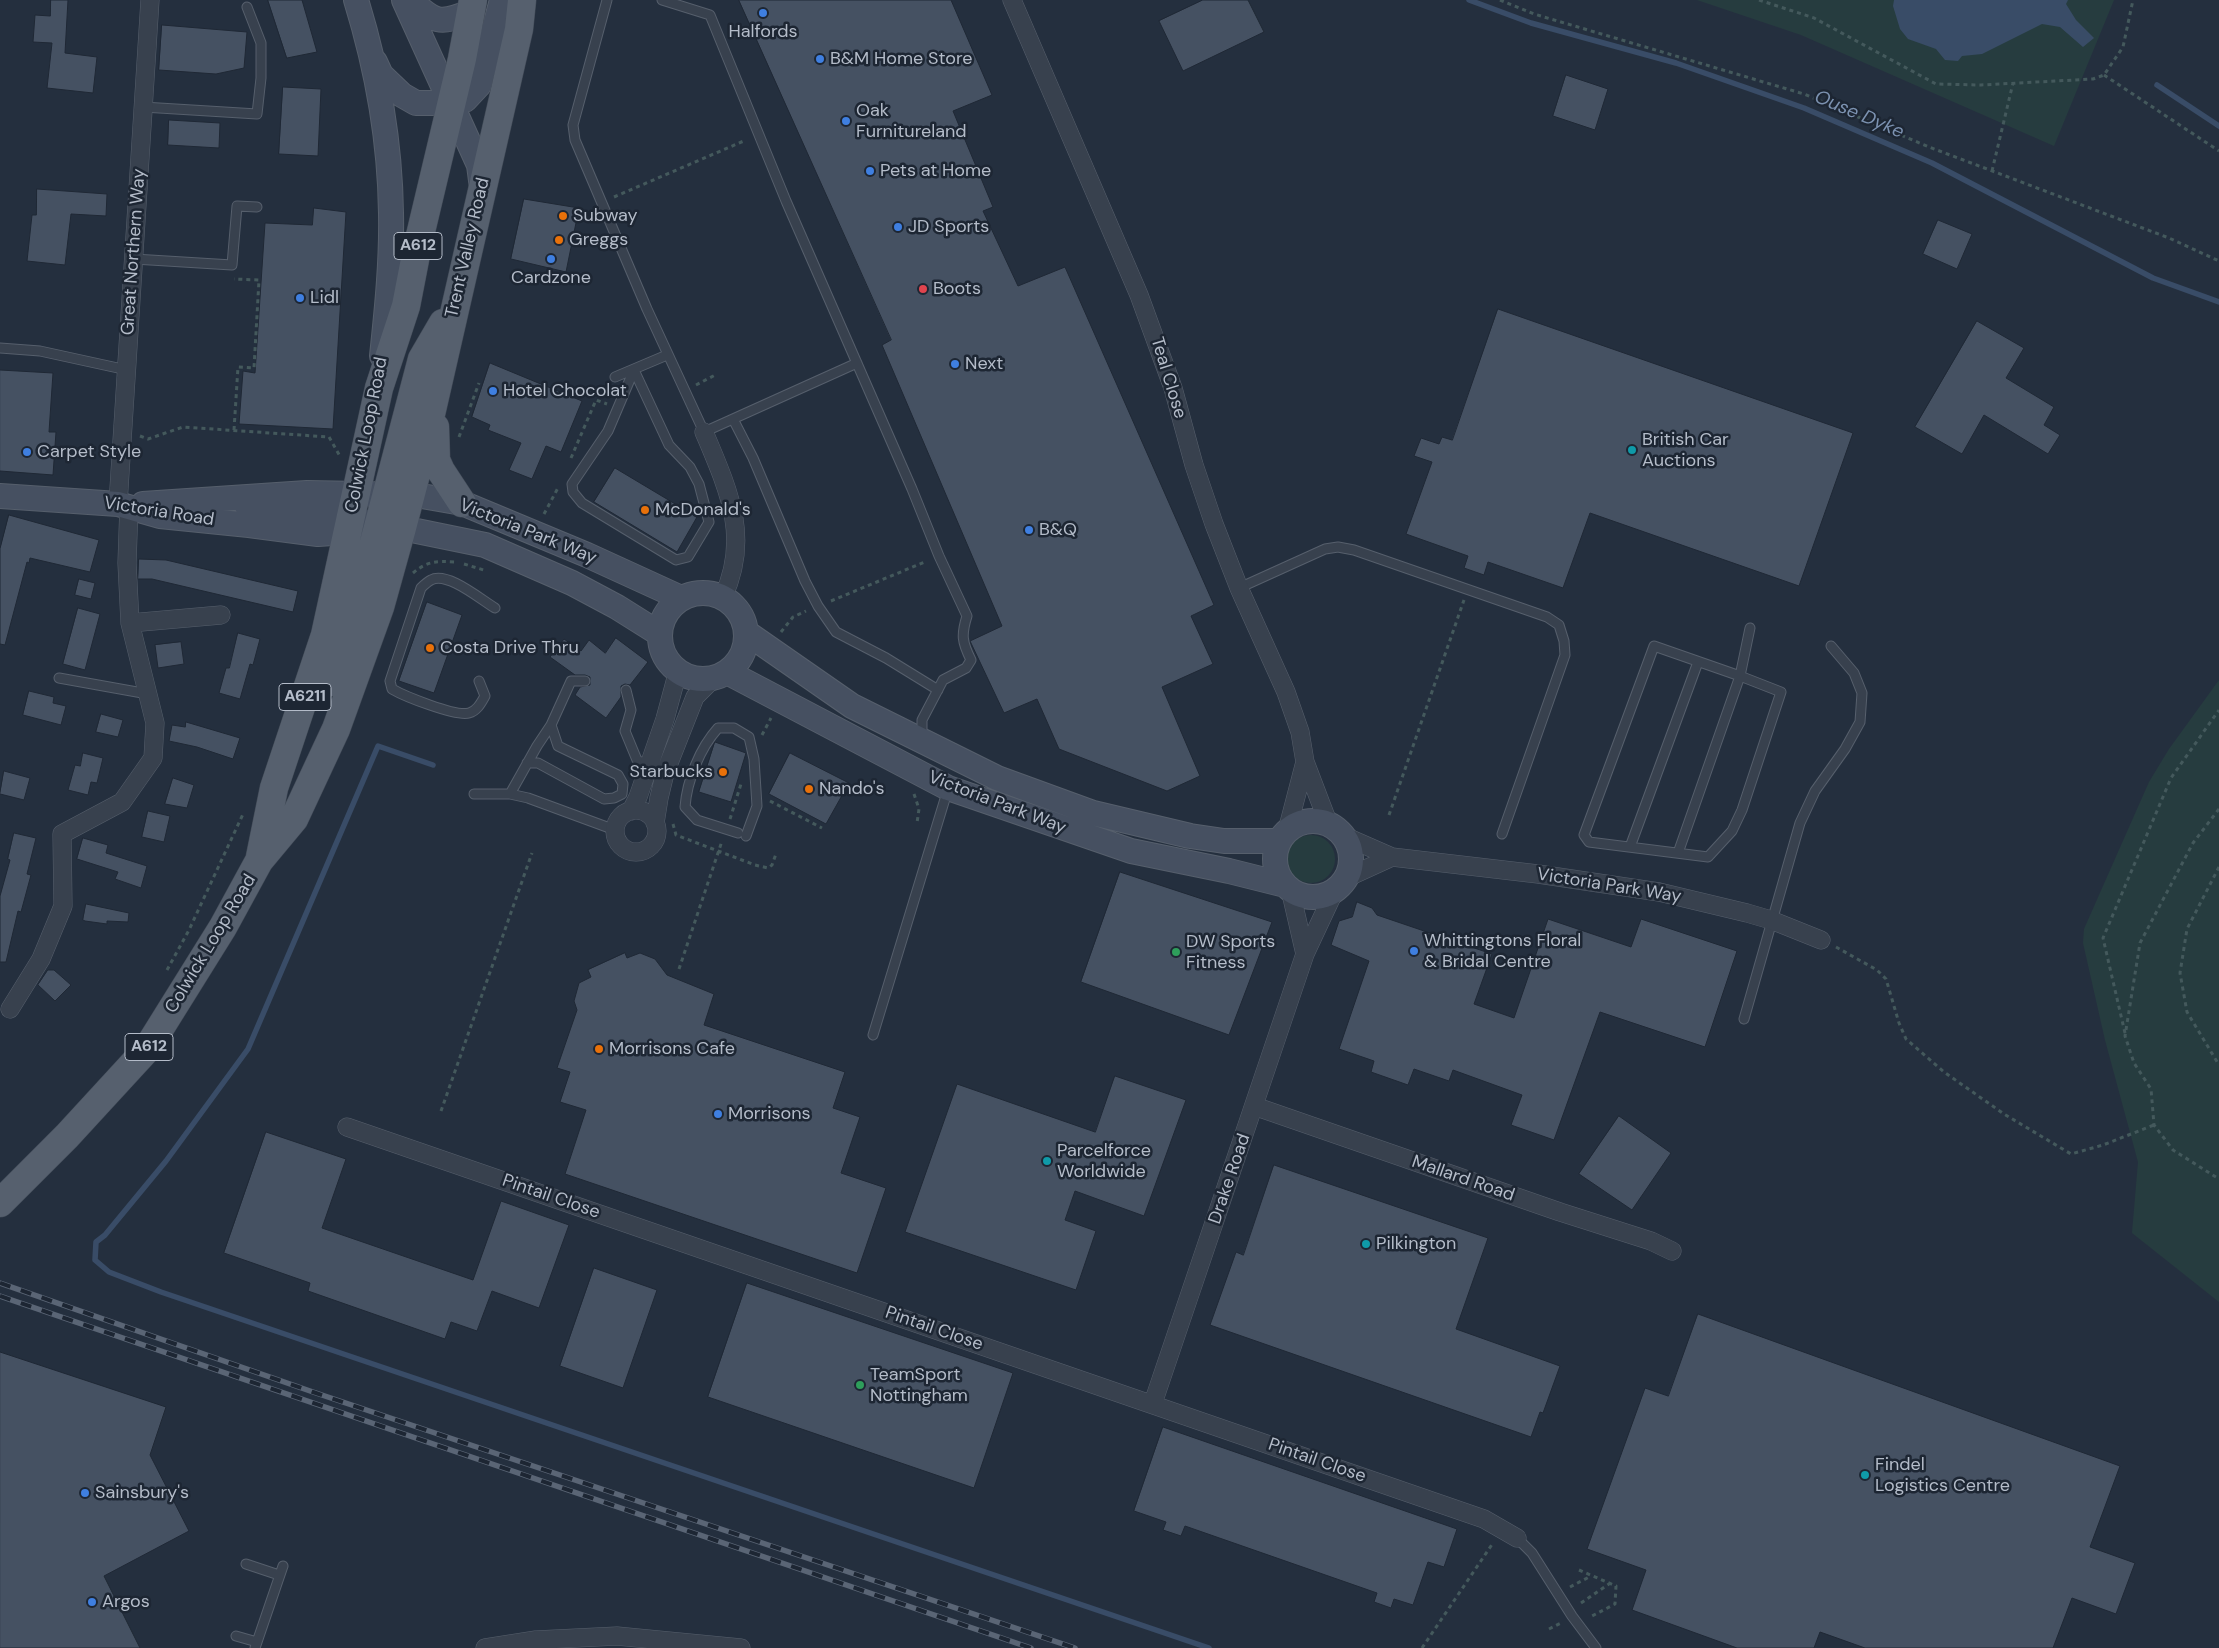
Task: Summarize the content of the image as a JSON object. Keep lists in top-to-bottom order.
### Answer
{
  "streets": {
    "main road": [
      "A612",
      "Trent Valley Road",
      "Colwick Loop Road",
      "A6211"
    ],
    "street": [
      "Great Northern Way",
      "Teal Close",
      "Victoria Road",
      "Victoria Park Way",
      "Drake Road",
      "Mallard Road",
      "Pintail Close"
    ]
  },
  "crossings": [
    ["A612", "Colwick Loop Road"],
    ["Trent Valley Road", "Colwick Loop Road"],
    ["Trent Valley Road", "Victoria Park Way"],
    ["Great Northern Way", "Victoria Road"],
    ["Teal Close", "Victoria Park Way"],
    ["Teal Close", "Drake Road"],
    ["Colwick Loop Road", "Victoria Park Way"],
    ["Victoria Road", "Victoria Park Way"],
    ["Victoria Park Way", "Drake Road"],
    ["Drake Road", "Mallard Road"],
    ["Drake Road", "Pintail Close"]
  ],
  "water": ["Ouse Dyke"],
  "places": [
    "Halfords",
    "B&M Home Store",
    "Oak Furnitureland",
    "Pets at Home",
    "Subway",
    "JD Sports",
    "Greggs",
    "Cardzone",
    "Boots",
    "Lidl",
    "Next",
    "Hotel Chocolat",
    "British Car Auctions",
    "Carpet Style",
    "McDonald's",
    "B&Q",
    "Costa Drive Thru",
    "Starbucks",
    "Nando's",
    "Whittingtons Floral & Bridal Centre",
    "DW Sports Fitness",
    "Morrisons Cafe",
    "Morrisons",
    "Parcelforce Worldwide",
    "Pilkington",
    "TeamSport Nottingham",
    "Findel Logistics Centre",
    "Sainsbury's",
    "Argos"
  ]
}
